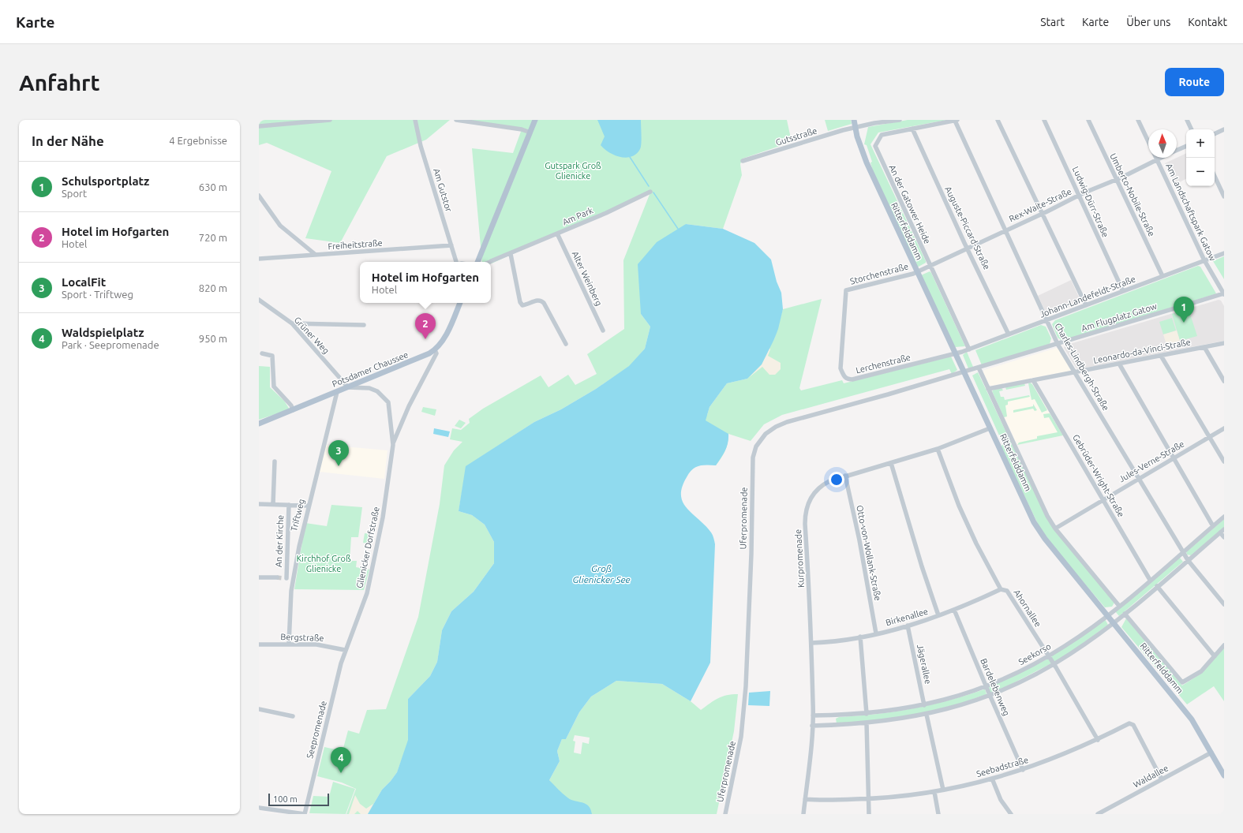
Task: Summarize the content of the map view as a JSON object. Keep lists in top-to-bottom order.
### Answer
{
  "streets": {
    "main road": ["Ritterfelddamm", "Potsdamer Chaussee"],
    "street": [
      "Gutsstraße",
      "Am Gutstor",
      "Umberto-Nobile-Straße",
      "Ludwig-Dürr-Straße",
      "An der Gatower Heide",
      "Rex-Waite-Straße",
      "Am Landschaftspark Gatow",
      "Am Park",
      "Auguste-Piccard-Straße",
      "Freiheitstraße",
      "Storchenstraße",
      "Alter Weinberg",
      "Johann-Landefeldt-Straße",
      "Am Flugplatz Gatow",
      "Grüner Weg",
      "Leonardo-da-Vinci-Straße",
      "Lerchenstraße",
      "Charles-Lindbergh-Straße",
      "Jules-Verne-Straße",
      "Gebrüder-Wright-Straße",
      "Triftweg",
      "Uferpromenade",
      "An der Kirche",
      "Glienicker Dorfstraße",
      "Otto-von-Wollank-Straße",
      "Kurpromenade",
      "Ahornallee",
      "Birkenallee",
      "Bergstraße",
      "Seekorso",
      "Jägerallee",
      "Bardelebenweg",
      "Seepromenade",
      "Seebadstraße",
      "Waldallee"
    ]
  },
  "crossings": [
    ["Gutsstraße", "Ritterfelddamm"],
    ["Am Gutstor", "Freiheitstraße"],
    ["Umberto-Nobile-Straße", "Rex-Waite-Straße"],
    ["Umberto-Nobile-Straße", "Johann-Landefeldt-Straße"],
    ["Ludwig-Dürr-Straße", "Rex-Waite-Straße"],
    ["Ludwig-Dürr-Straße", "Johann-Landefeldt-Straße"],
    ["An der Gatower Heide", "Rex-Waite-Straße"],
    ["An der Gatower Heide", "Auguste-Piccard-Straße"],
    ["An der Gatower Heide", "Johann-Landefeldt-Straße"],
    ["An der Gatower Heide", "Charles-Lindbergh-Straße"],
    ["Rex-Waite-Straße", "Am Landschaftspark Gatow"],
    ["Rex-Waite-Straße", "Auguste-Piccard-Straße"],
    ["Rex-Waite-Straße", "Ritterfelddamm"],
    ["Rex-Waite-Straße", "Storchenstraße"],
    ["Rex-Waite-Straße", "Charles-Lindbergh-Straße"],
    ["Am Landschaftspark Gatow", "Johann-Landefeldt-Straße"],
    ["Am Landschaftspark Gatow", "Am Flugplatz Gatow"],
    ["Am Park", "Alter Weinberg"],
    ["Auguste-Piccard-Straße", "Johann-Landefeldt-Straße"],
    ["Ritterfelddamm", "Storchenstraße"],
    ["Ritterfelddamm", "Johann-Landefeldt-Straße"],
    ["Ritterfelddamm", "Am Flugplatz Gatow"],
    ["Ritterfelddamm", "Leonardo-da-Vinci-Straße"],
    ["Ritterfelddamm", "Lerchenstraße"],
    ["Ritterfelddamm", "Jules-Verne-Straße"],
    ["Ritterfelddamm", "Uferpromenade"],
    ["Ritterfelddamm", "Kurpromenade"],
    ["Ritterfelddamm", "Seekorso"],
    ["Ritterfelddamm", "Waldallee"],
    ["Storchenstraße", "Lerchenstraße"],
    ["Johann-Landefeldt-Straße", "Lerchenstraße"],
    ["Johann-Landefeldt-Straße", "Charles-Lindbergh-Straße"],
    ["Am Flugplatz Gatow", "Charles-Lindbergh-Straße"],
    ["Am Flugplatz Gatow", "Uferpromenade"],
    ["Grüner Weg", "Potsdamer Chaussee"],
    ["Grüner Weg", "Glienicker Dorfstraße"],
    ["Leonardo-da-Vinci-Straße", "Charles-Lindbergh-Straße"],
    ["Leonardo-da-Vinci-Straße", "Gebrüder-Wright-Straße"],
    ["Charles-Lindbergh-Straße", "Jules-Verne-Straße"],
    ["Charles-Lindbergh-Straße", "Seekorso"],
    ["Potsdamer Chaussee", "Triftweg"],
    ["Potsdamer Chaussee", "Glienicker Dorfstraße"],
    ["Jules-Verne-Straße", "Gebrüder-Wright-Straße"],
    ["Gebrüder-Wright-Straße", "Seekorso"],
    ["Triftweg", "An der Kirche"],
    ["Triftweg", "Bergstraße"],
    ["Glienicker Dorfstraße", "Bergstraße"],
    ["Glienicker Dorfstraße", "Seepromenade"],
    ["Otto-von-Wollank-Straße", "Kurpromenade"],
    ["Otto-von-Wollank-Straße", "Birkenallee"],
    ["Kurpromenade", "Ahornallee"],
    ["Kurpromenade", "Birkenallee"],
    ["Kurpromenade", "Seekorso"],
    ["Kurpromenade", "Seebadstraße"],
    ["Ahornallee", "Birkenallee"],
    ["Ahornallee", "Seekorso"],
    ["Ahornallee", "Seebadstraße"],
    ["Birkenallee", "Jägerallee"],
    ["Birkenallee", "Bardelebenweg"],
    ["Bergstraße", "Seepromenade"],
    ["Seekorso", "Jägerallee"],
    ["Seekorso", "Bardelebenweg"],
    ["Bardelebenweg", "Seebadstraße"],
    ["Seebadstraße", "Waldallee"]
  ],
  "water": ["Groß Glienicker See"],
  "parks": ["Gutspark Groß Glienicke", "Kirchhof Groß Glienicke"],
  "scale_bar": "100 m",
  "north": "top",
  "page": {
    "header": "Karte",
    "nav": [
      "Start",
      "Karte",
      "Über uns",
      "Kontakt"
    ],
    "buttons": "Route",
    "title": "Anfahrt",
    "heading": ["In der Nähe", "4 Ergebnisse"],
    "map_buttons": ["+", "−"],
    "list": [
      {
        "mark": "1",
        "name": "Schulsportplatz",
        "note": "Sport",
        "value": "630 m"
      },
      {
        "mark": "2",
        "name": "Hotel im Hofgarten",
        "note": "Hotel",
        "value": "720 m"
      },
      {
        "mark": "3",
        "name": "LocalFit",
        "note": "Sport · Triftweg",
        "value": "820 m"
      },
      {
        "mark": "4",
        "name": "Waldspielplatz",
        "note": "Park · Seepromenade",
        "value": "950 m"
      }
    ],
    "popup": ["Hotel im Hofgarten", "Hotel"],
    "pins": [
      "1",
      "2",
      "3",
      "4"
    ],
    "scale": "100 m"
  }
}
